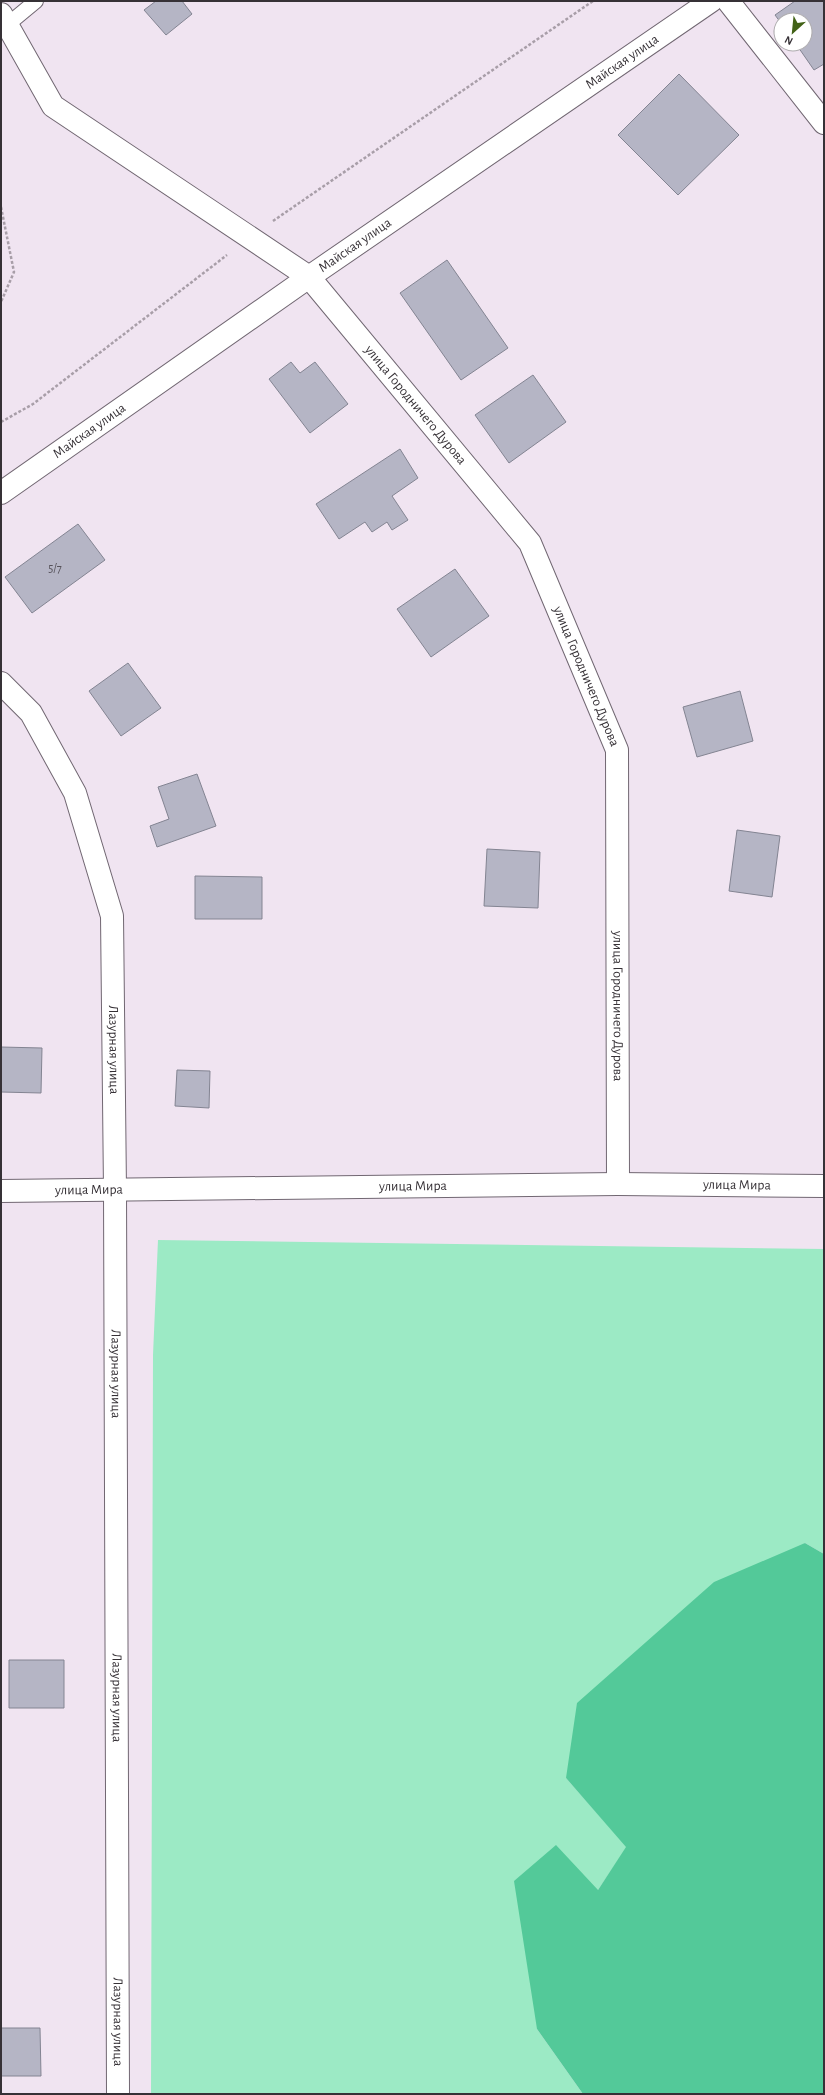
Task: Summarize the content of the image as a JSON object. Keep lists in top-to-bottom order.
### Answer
{
  "streets": {
    "street": [
      "Майская улица",
      "улица Городничего Дурова",
      "Лазурная улица",
      "улица Мира"
    ]
  },
  "crossings": [
    ["Майская улица", "улица Городничего Дурова"],
    ["улица Городничего Дурова", "улица Мира"],
    ["Лазурная улица", "улица Мира"]
  ],
  "house_numbers": ["5/7"],
  "north": "bottom left"
}
